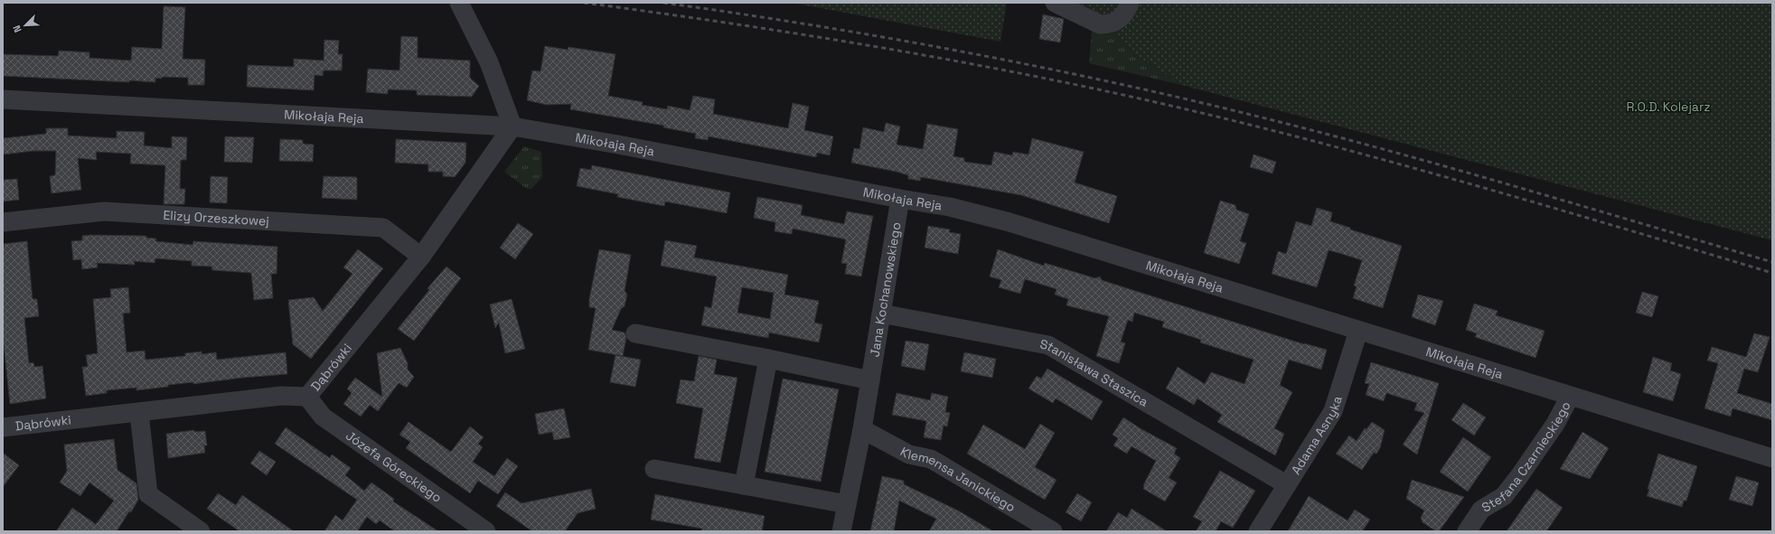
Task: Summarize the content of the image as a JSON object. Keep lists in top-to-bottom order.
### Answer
{
  "streets": {
    "street": [
      "Mikołaja Reja",
      "Elizy Orzeszkowej",
      "Jana Kochanowskiego",
      "Dąbrówki",
      "Stanisława Staszica",
      "Adama Asnyka",
      "Stefana Czarnieckiego",
      "Józefa Góreckiego",
      "Klemensa Janickiego"
    ]
  },
  "crossings": [
    ["Mikołaja Reja", "Jana Kochanowskiego"],
    ["Mikołaja Reja", "Dąbrówki"],
    ["Mikołaja Reja", "Adama Asnyka"],
    ["Mikołaja Reja", "Stefana Czarnieckiego"],
    ["Elizy Orzeszkowej", "Dąbrówki"],
    ["Jana Kochanowskiego", "Stanisława Staszica"],
    ["Jana Kochanowskiego", "Klemensa Janickiego"],
    ["Dąbrówki", "Józefa Góreckiego"],
    ["Stanisława Staszica", "Adama Asnyka"]
  ],
  "parks": ["R.O.D. Kolejarz"],
  "north": "bottom left"
}
